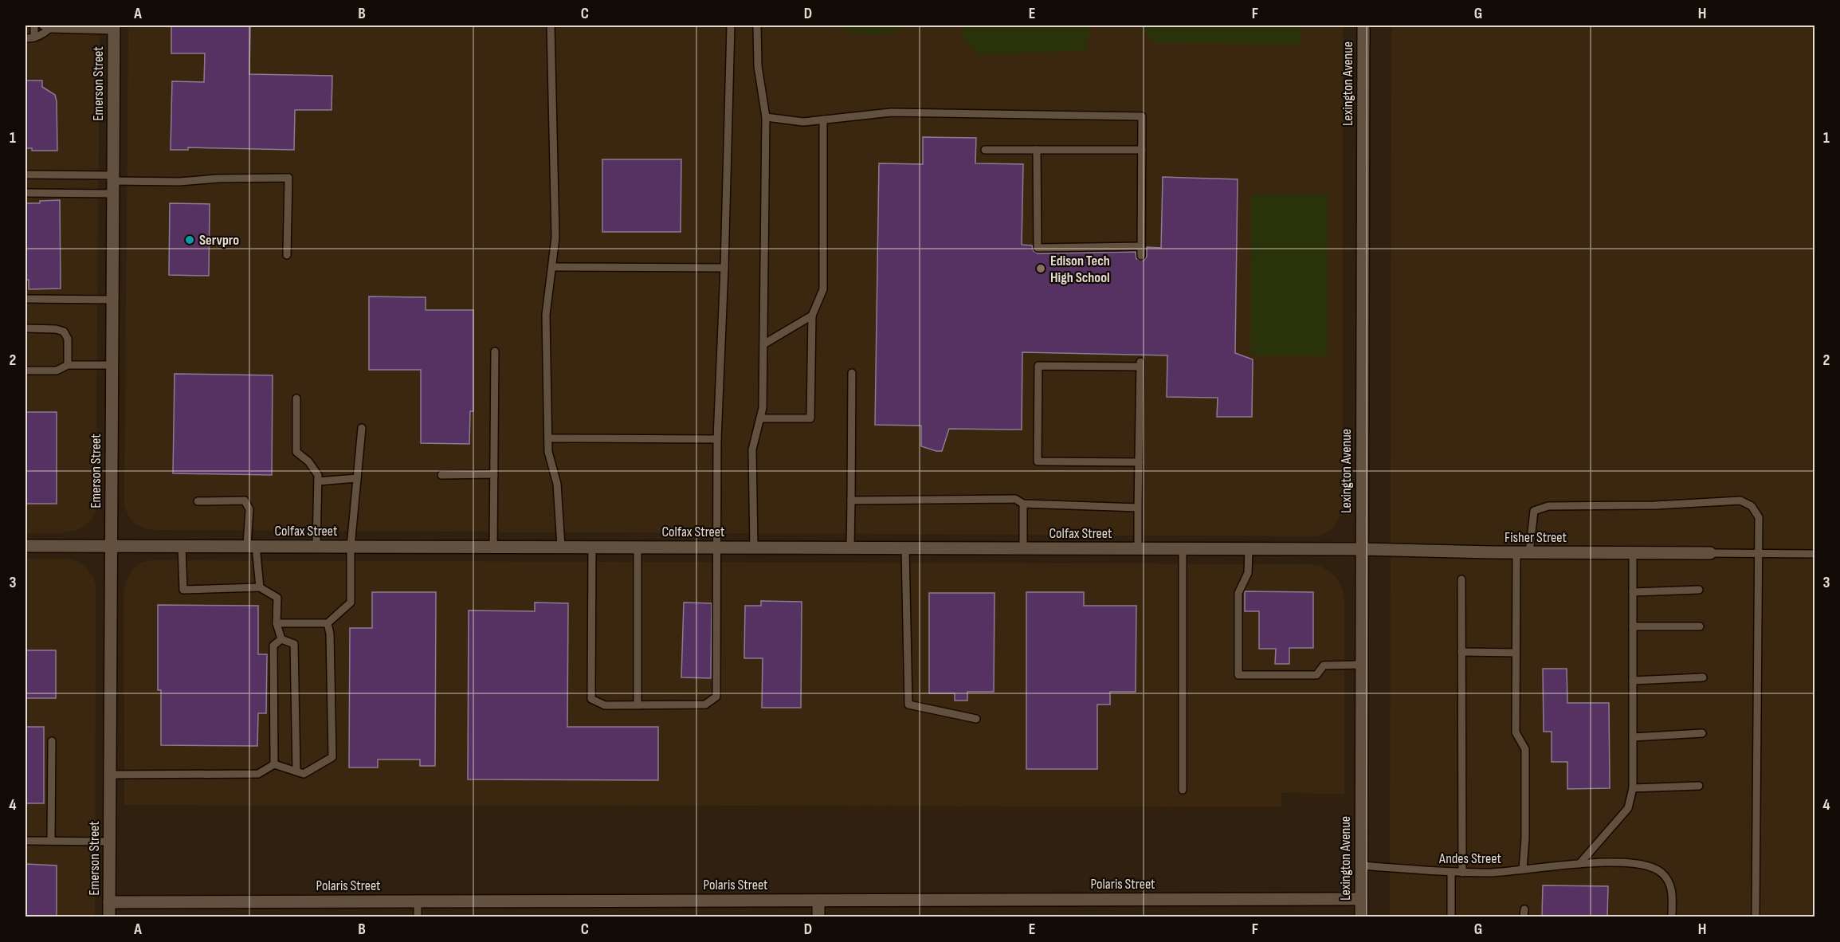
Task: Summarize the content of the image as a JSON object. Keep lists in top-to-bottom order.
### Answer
{
  "streets": {
    "street": [
      "Emerson Street",
      "Lexington Avenue",
      "Colfax Street",
      "Fisher Street",
      "Polaris Street"
    ],
    "lane": ["Andes Street"]
  },
  "crossings": [
    ["Emerson Street", "Colfax Street"],
    ["Emerson Street", "Polaris Street"],
    ["Lexington Avenue", "Colfax Street"],
    ["Lexington Avenue", "Fisher Street"],
    ["Lexington Avenue", "Andes Street"],
    ["Lexington Avenue", "Polaris Street"],
    ["Colfax Street", "Fisher Street"]
  ],
  "places": ["Servpro", "Edison Tech High School"],
  "grid": {
    "columns": [
      "A",
      "B",
      "C",
      "D",
      "E",
      "F",
      "G",
      "H"
    ],
    "rows": [
      "1",
      "2",
      "3",
      "4"
    ]
  }
}
